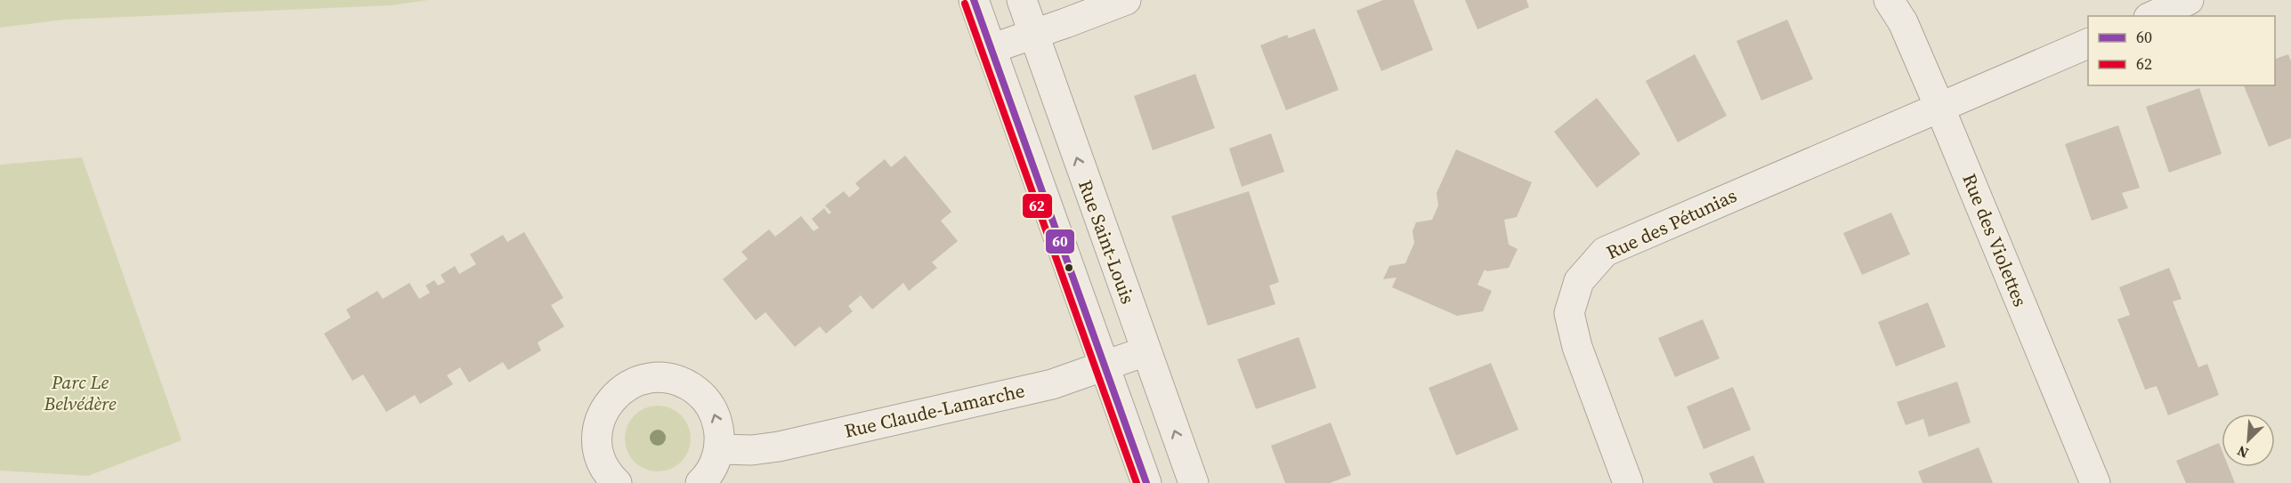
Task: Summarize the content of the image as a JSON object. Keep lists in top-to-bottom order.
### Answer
{
  "streets": {
    "street": [
      "Rue des Pétunias",
      "Rue des Violettes",
      "Rue Saint-Louis",
      "Rue Claude-Lamarche"
    ]
  },
  "crossings": [
    ["Rue des Pétunias", "Rue des Violettes"],
    ["Rue Saint-Louis", "Rue Claude-Lamarche"]
  ],
  "parks": ["Parc Le Belvédère"],
  "lines": ["transit line 60", "transit line 62"],
  "legend": ["60", "62"],
  "north": "bottom left"
}
